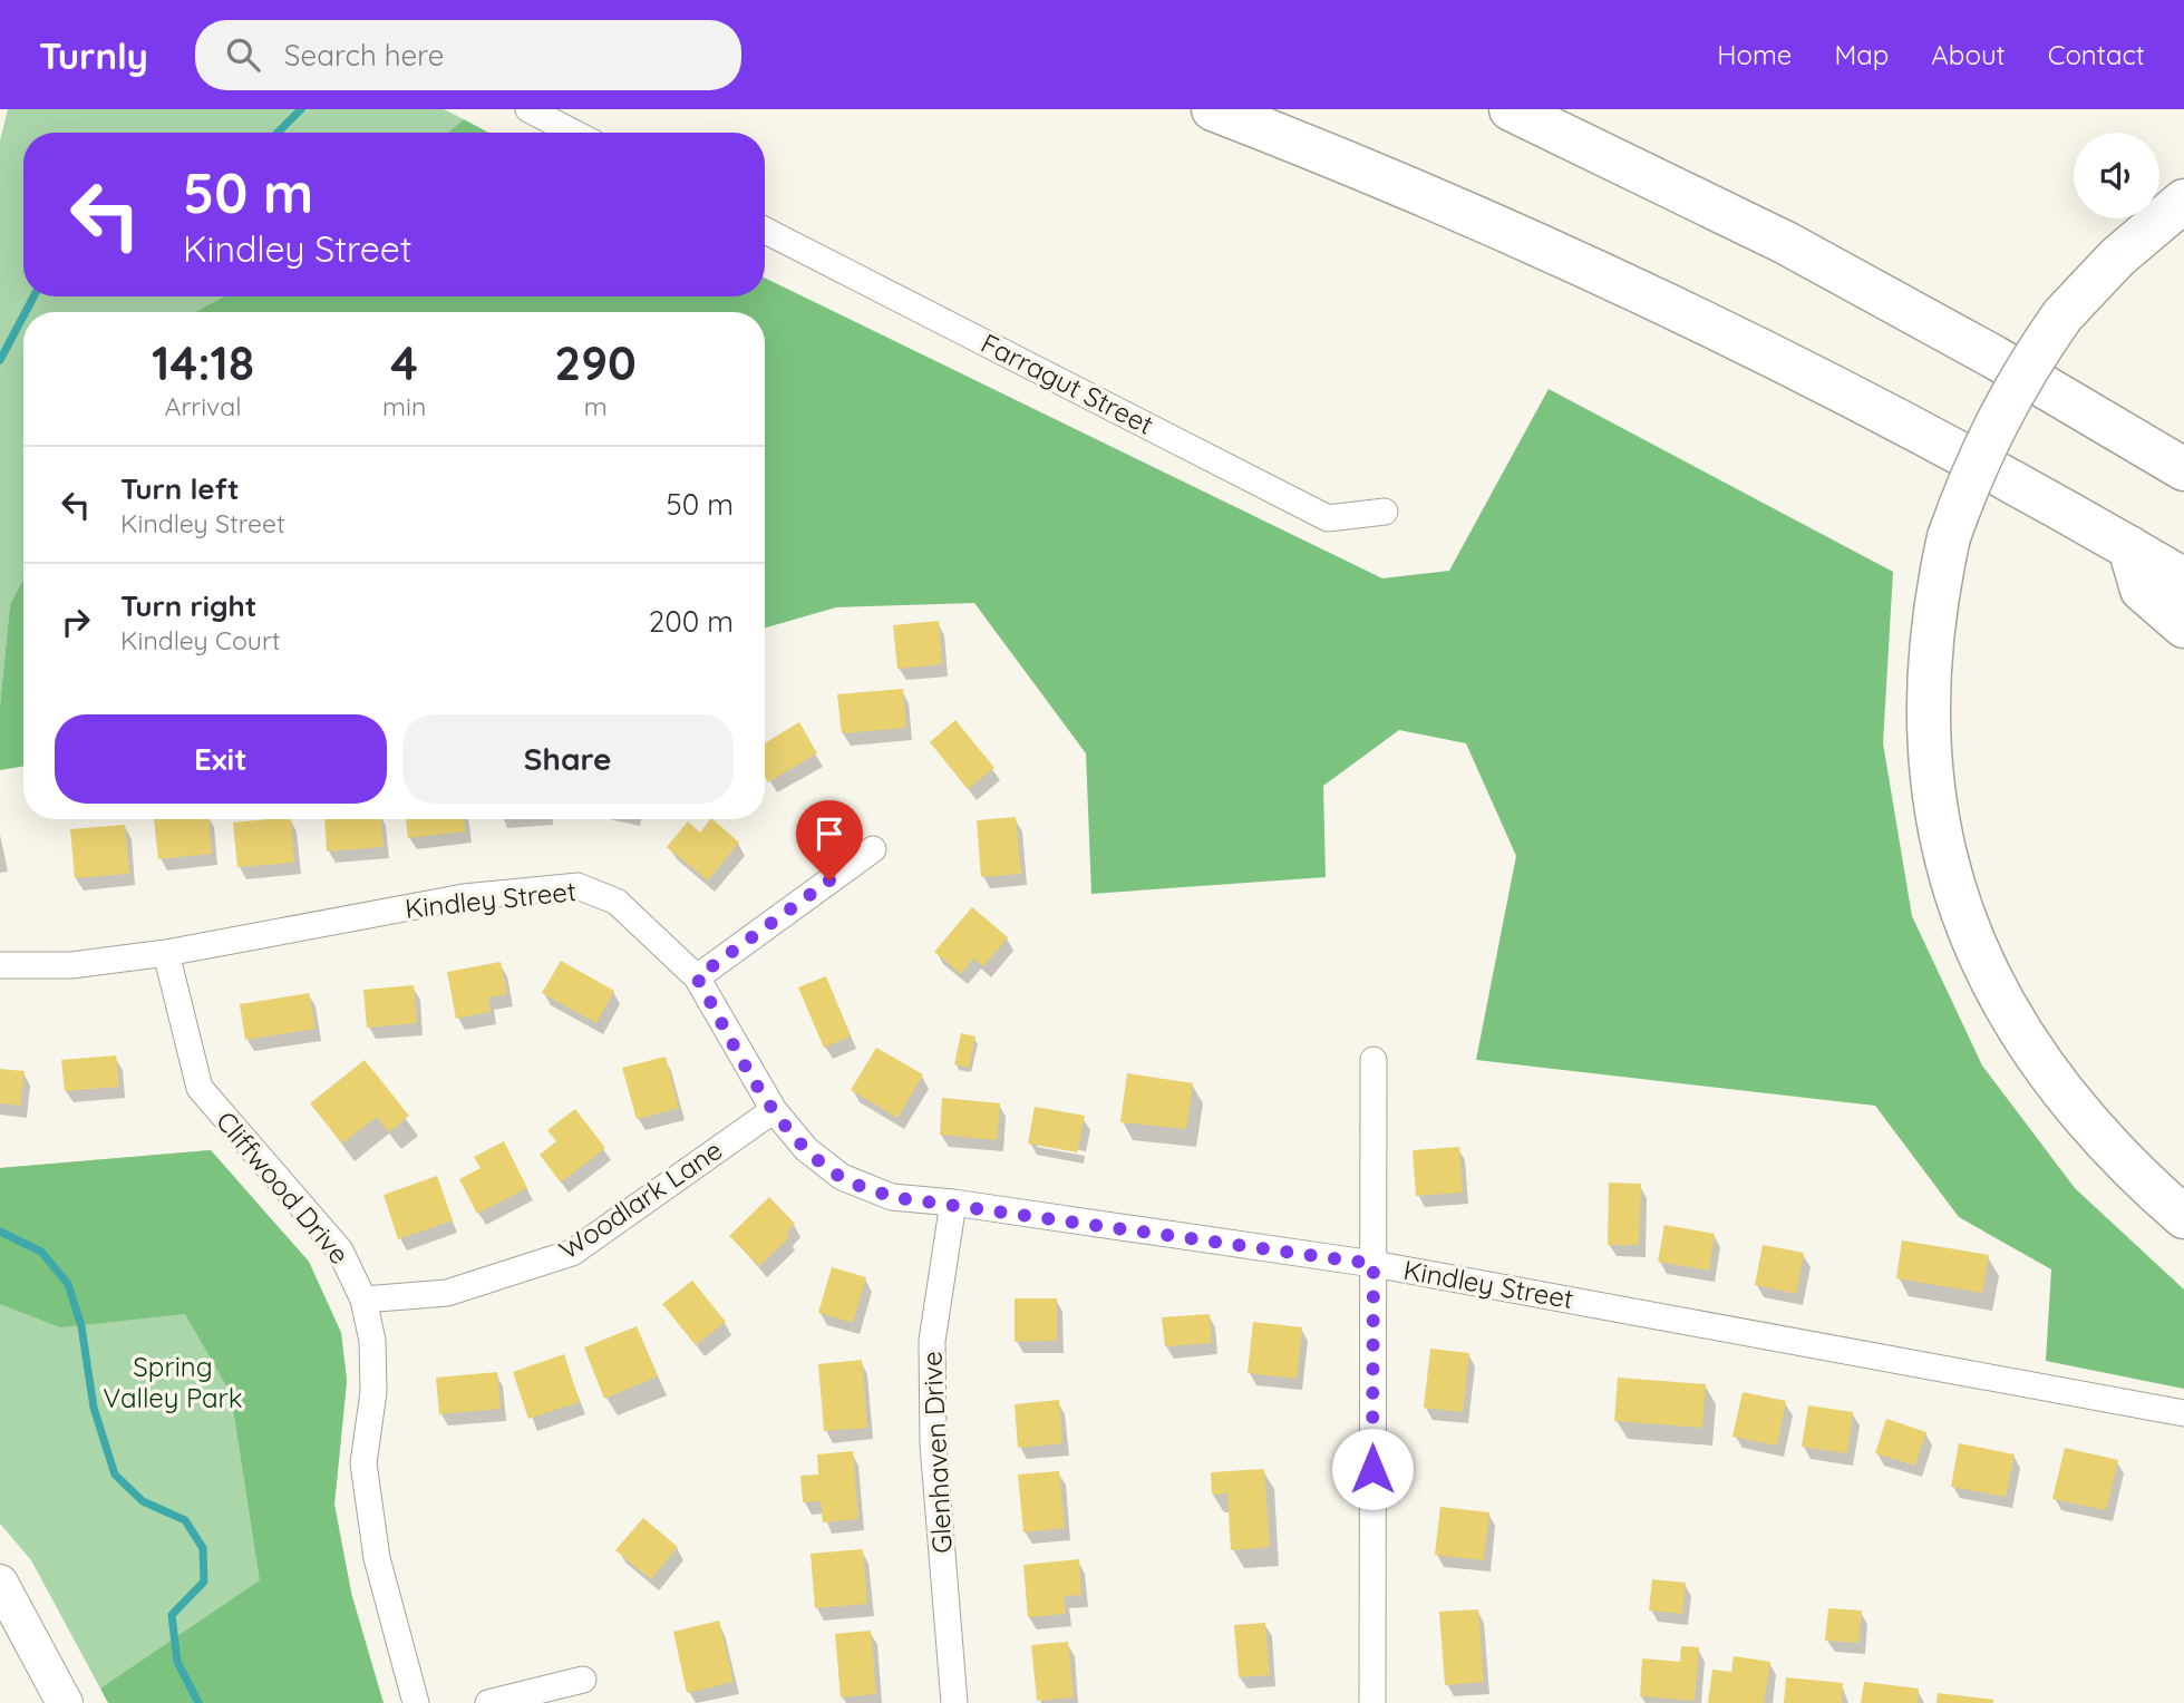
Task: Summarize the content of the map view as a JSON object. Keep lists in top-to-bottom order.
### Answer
{
  "streets": {
    "street": [
      "Farragut Street",
      "Kindley Street",
      "Cliffwood Drive",
      "Woodlark Lane",
      "Glenhaven Drive"
    ]
  },
  "crossings": [
    ["Kindley Street", "Cliffwood Drive"],
    ["Kindley Street", "Woodlark Lane"],
    ["Kindley Street", "Glenhaven Drive"],
    ["Cliffwood Drive", "Woodlark Lane"]
  ],
  "parks": ["Spring Valley Park"],
  "page": {
    "header": "Turnly",
    "search": "Search here",
    "nav": [
      "Home",
      "Map",
      "About",
      "Contact"
    ],
    "turn": ["50 m", "Kindley Street"],
    "eta": [
      "14:18",
      "Arrival",
      "4",
      "min",
      "290",
      "m"
    ],
    "list": [
      {
        "name": "Turn left",
        "note": "Kindley Street",
        "value": "50 m"
      },
      {
        "name": "Turn right",
        "note": "Kindley Court",
        "value": "200 m"
      }
    ],
    "buttons": ["Exit", "Share"]
  }
}
